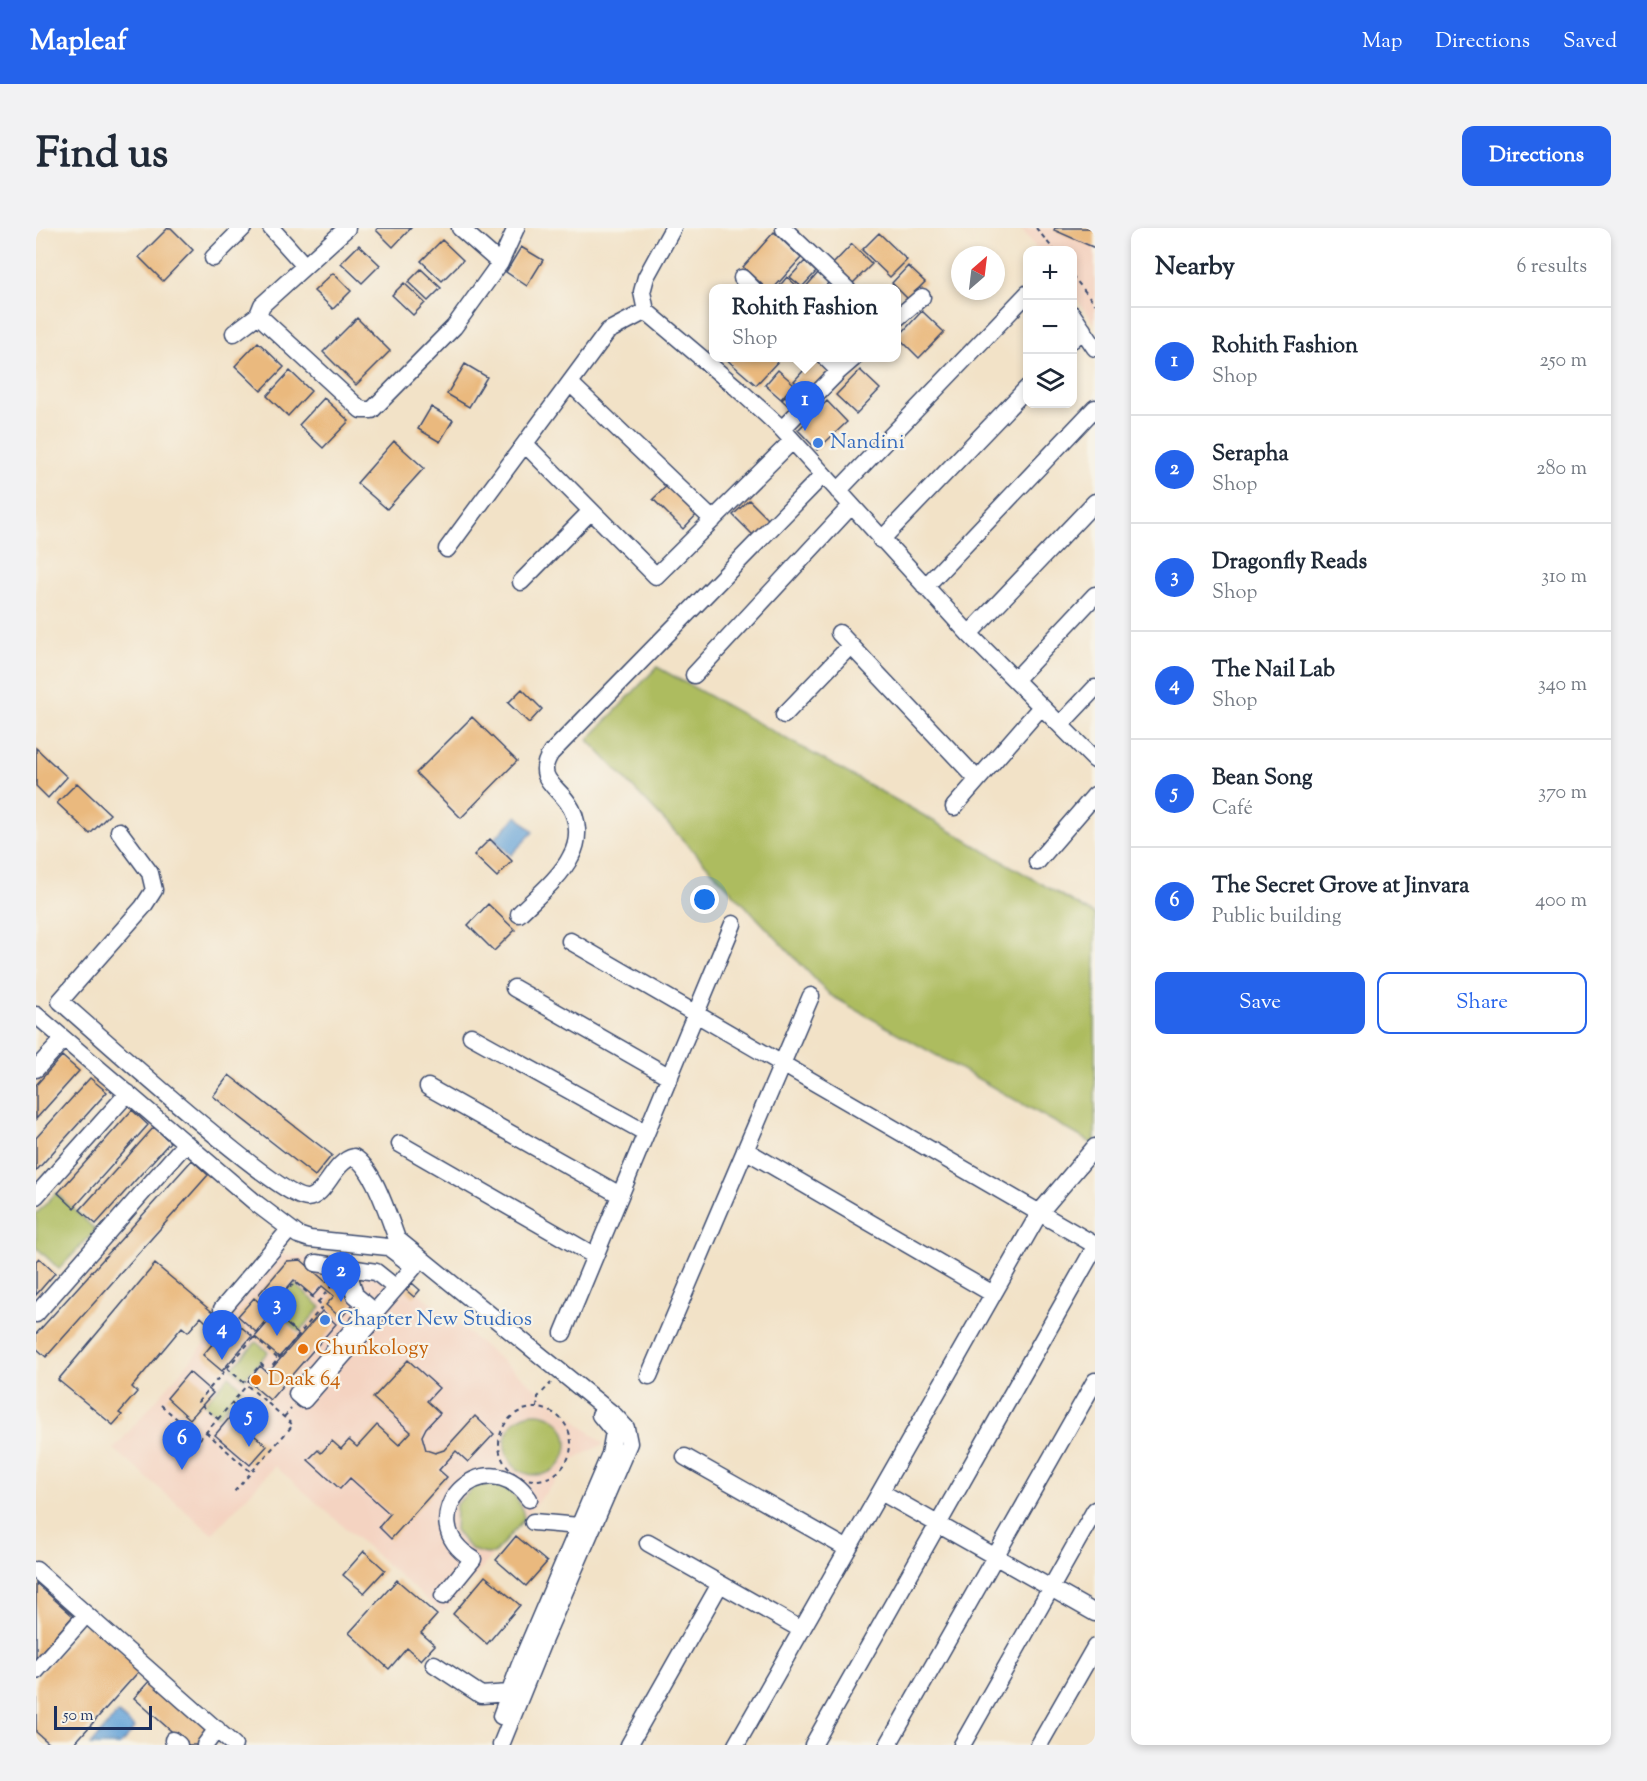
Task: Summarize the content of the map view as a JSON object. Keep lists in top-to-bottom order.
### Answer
{
  "places": [
    "Nandini",
    "Chapter New Studios",
    "Chunkology",
    "Daak 64"
  ],
  "scale_bar": "50 m",
  "north": "top right",
  "page": {
    "header": "Mapleaf",
    "nav": ["Map", "Directions", "Saved"],
    "title": "Find us",
    "buttons": [
      "Directions",
      ["Save", "Share"]
    ],
    "heading": ["Nearby", "6 results"],
    "map_buttons": ["+", "−"],
    "popup": ["Rohith Fashion", "Shop"],
    "list": [
      {
        "mark": "1",
        "name": "Rohith Fashion",
        "note": "Shop",
        "value": "250 m"
      },
      {
        "mark": "2",
        "name": "Serapha",
        "note": "Shop",
        "value": "280 m"
      },
      {
        "mark": "3",
        "name": "Dragonfly Reads",
        "note": "Shop",
        "value": "310 m"
      },
      {
        "mark": "4",
        "name": "The Nail Lab",
        "note": "Shop",
        "value": "340 m"
      },
      {
        "mark": "5",
        "name": "Bean Song",
        "note": "Café",
        "value": "370 m"
      },
      {
        "mark": "6",
        "name": "The Secret Grove at Jinvara",
        "note": "Public building",
        "value": "400 m"
      }
    ],
    "pins": [
      "1",
      "2",
      "3",
      "4",
      "5",
      "6"
    ],
    "scale": "50 m"
  }
}
